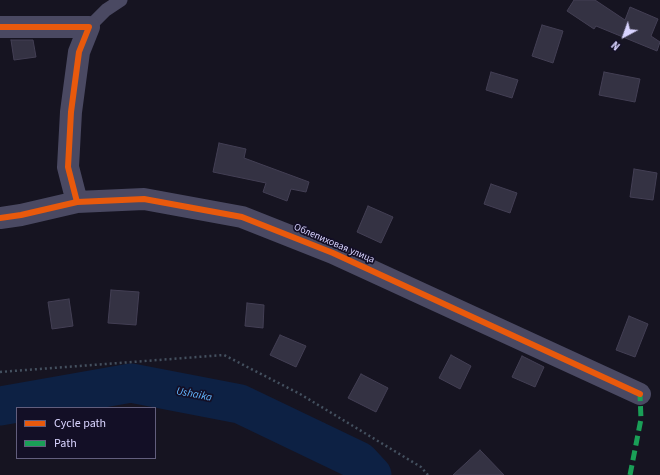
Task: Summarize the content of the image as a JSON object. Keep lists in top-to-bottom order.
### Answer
{
  "streets": {
    "street": ["Облепиховая улица"]
  },
  "water": ["Ushaika"],
  "legend": ["Cycle path", "Path"],
  "north": "bottom left"
}
